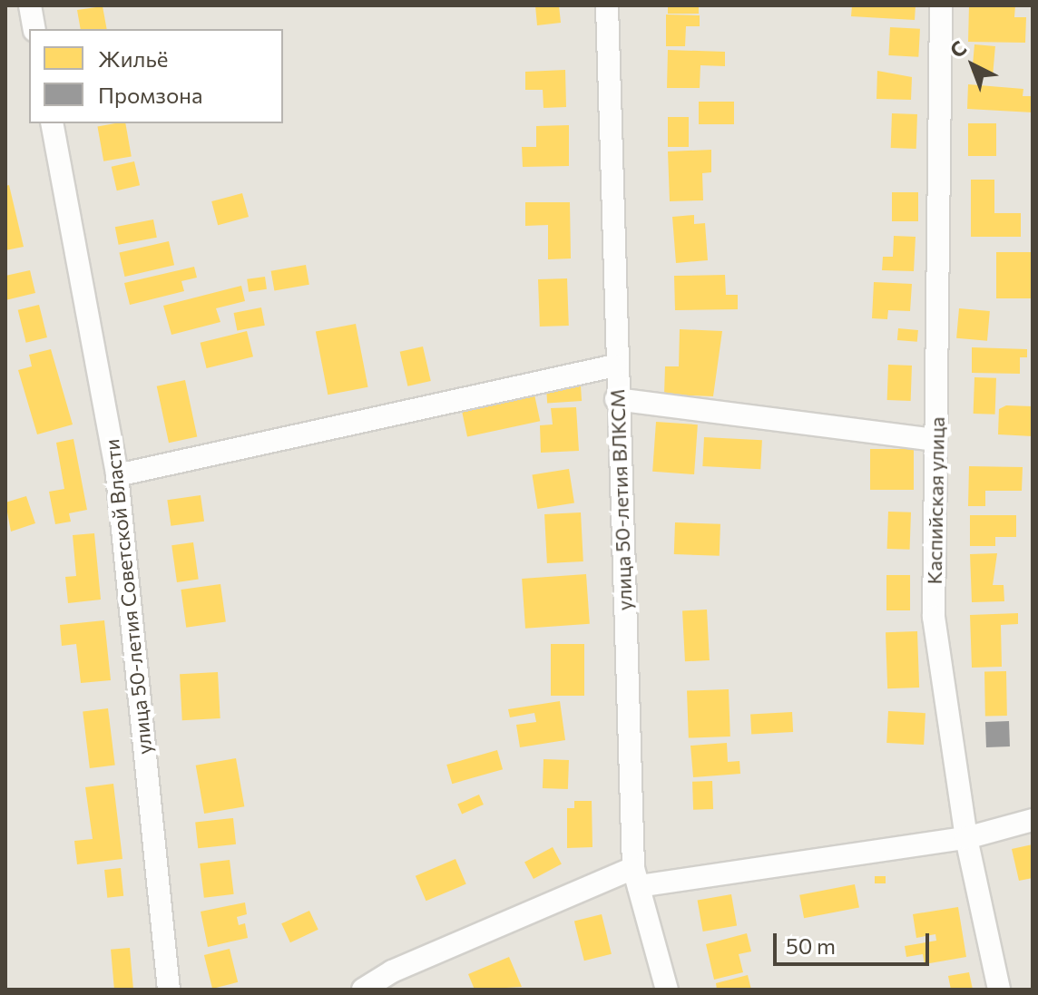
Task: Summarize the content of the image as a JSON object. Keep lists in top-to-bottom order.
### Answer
{
  "streets": {
    "street": ["улица 50-летия ВЛКСМ", "Каспийская улица", "улица 50-летия Советской Власти"]
  },
  "legend": ["Жильё", "Промзона"],
  "scale_bar": "50 m",
  "north": "top left"
}
